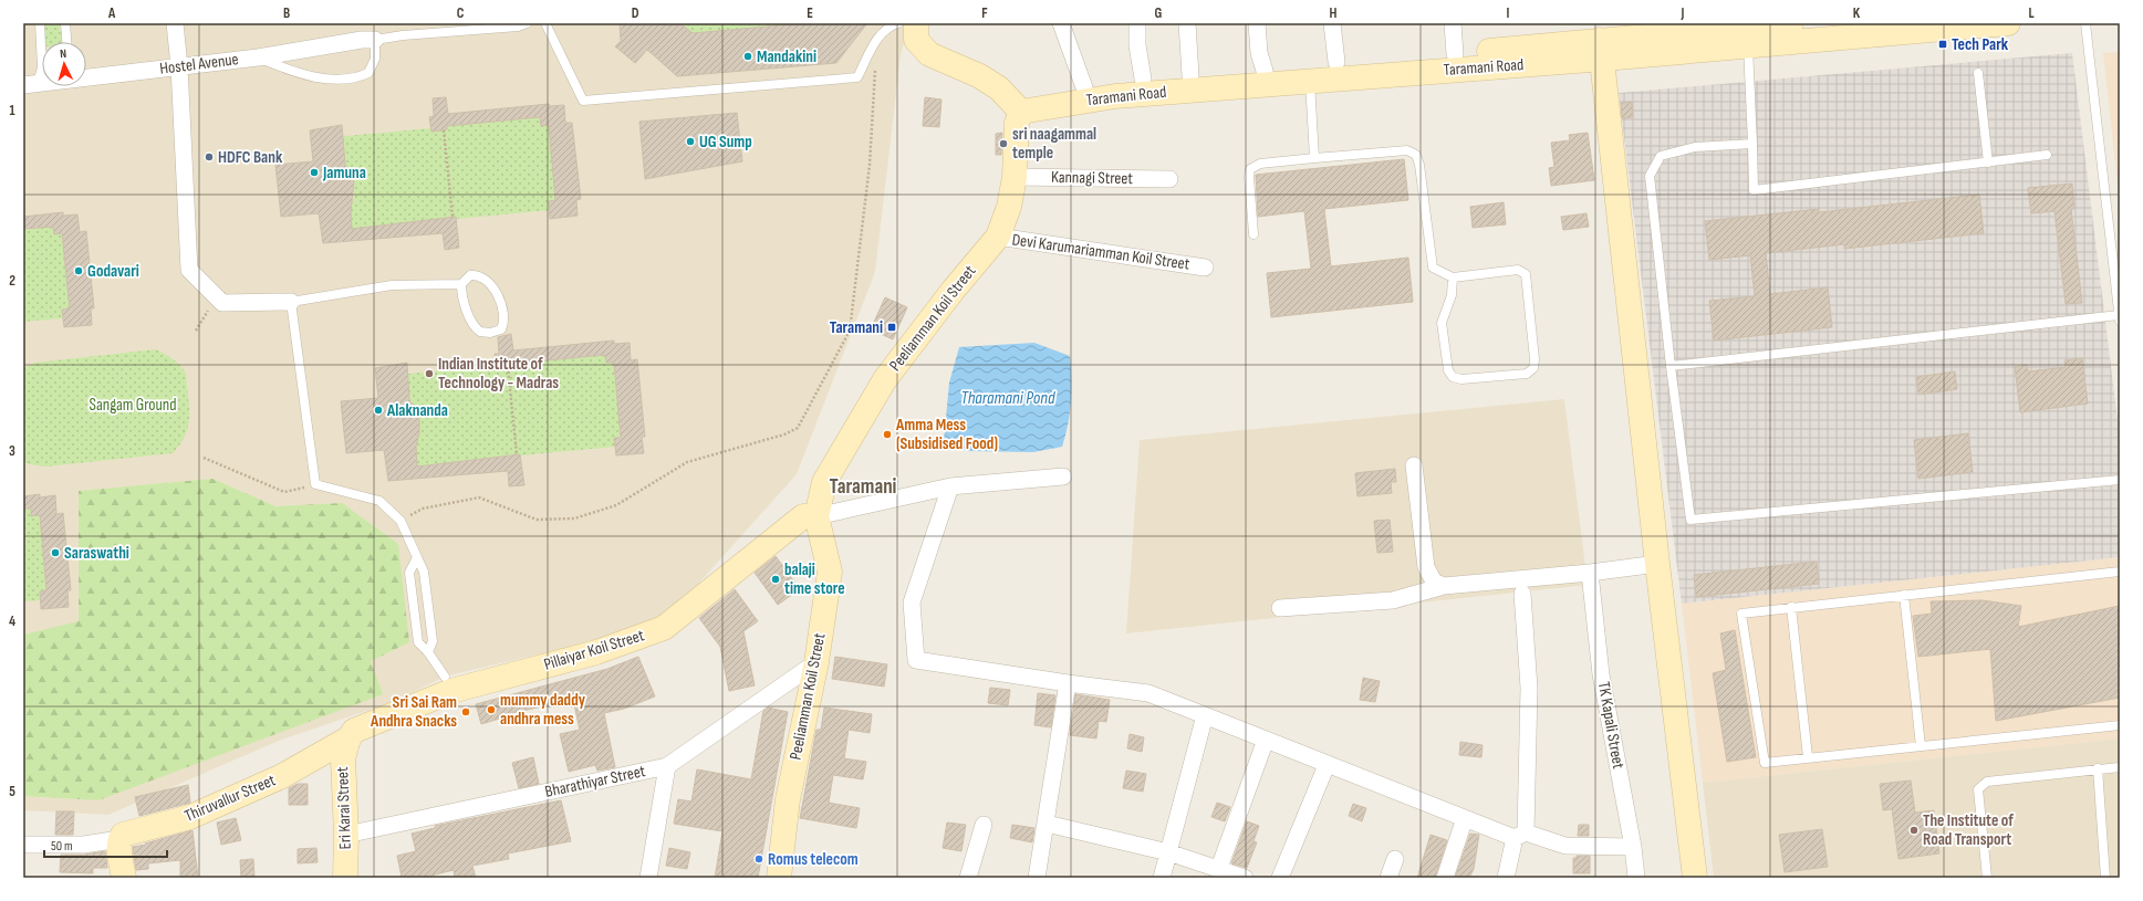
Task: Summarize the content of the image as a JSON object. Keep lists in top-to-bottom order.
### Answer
{
  "streets": {
    "street": [
      "Hostel Avenue",
      "Taramani Road",
      "Kannagi Street",
      "Devi Karumariamman Koil Street",
      "Peeliamman Koil Street",
      "Pillaiyar Koil Street",
      "TK Kapali Street",
      "Bharathiyar Street",
      "Thiruvallur Street",
      "Eri Karai Street"
    ]
  },
  "crossings": [
    ["Taramani Road", "Peeliamman Koil Street"],
    ["Kannagi Street", "Peeliamman Koil Street"],
    ["Devi Karumariamman Koil Street", "Peeliamman Koil Street"],
    ["Peeliamman Koil Street", "Pillaiyar Koil Street"],
    ["Peeliamman Koil Street", "Bharathiyar Street"],
    ["Pillaiyar Koil Street", "Thiruvallur Street"],
    ["Pillaiyar Koil Street", "Eri Karai Street"],
    ["Bharathiyar Street", "Eri Karai Street"],
    ["Thiruvallur Street", "Eri Karai Street"]
  ],
  "districts": ["Taramani"],
  "water": ["Tharamani Pond"],
  "parks": ["Sangam Ground"],
  "places": {
    "transit": ["Tech Park", "Taramani"],
    "other": [
      "Mandakini",
      "UG Sump",
      "sri naagammal temple",
      "HDFC Bank",
      "Jamuna",
      "Godavari",
      "Indian Institute of Technology - Madras",
      "Alaknanda",
      "Amma Mess (Subsidised Food)",
      "Saraswathi",
      "balaji time store",
      "mummy daddy andhra mess",
      "Sri Sai Ram Andhra Snacks",
      "The Institute of Road Transport",
      "Romus telecom"
    ]
  },
  "scale_bar": "50 m",
  "north": "top",
  "grid": {
    "columns": [
      "A",
      "B",
      "C",
      "D",
      "E",
      "F",
      "G",
      "H",
      "I",
      "J",
      "K",
      "L"
    ],
    "rows": [
      "1",
      "2",
      "3",
      "4",
      "5"
    ]
  }
}
